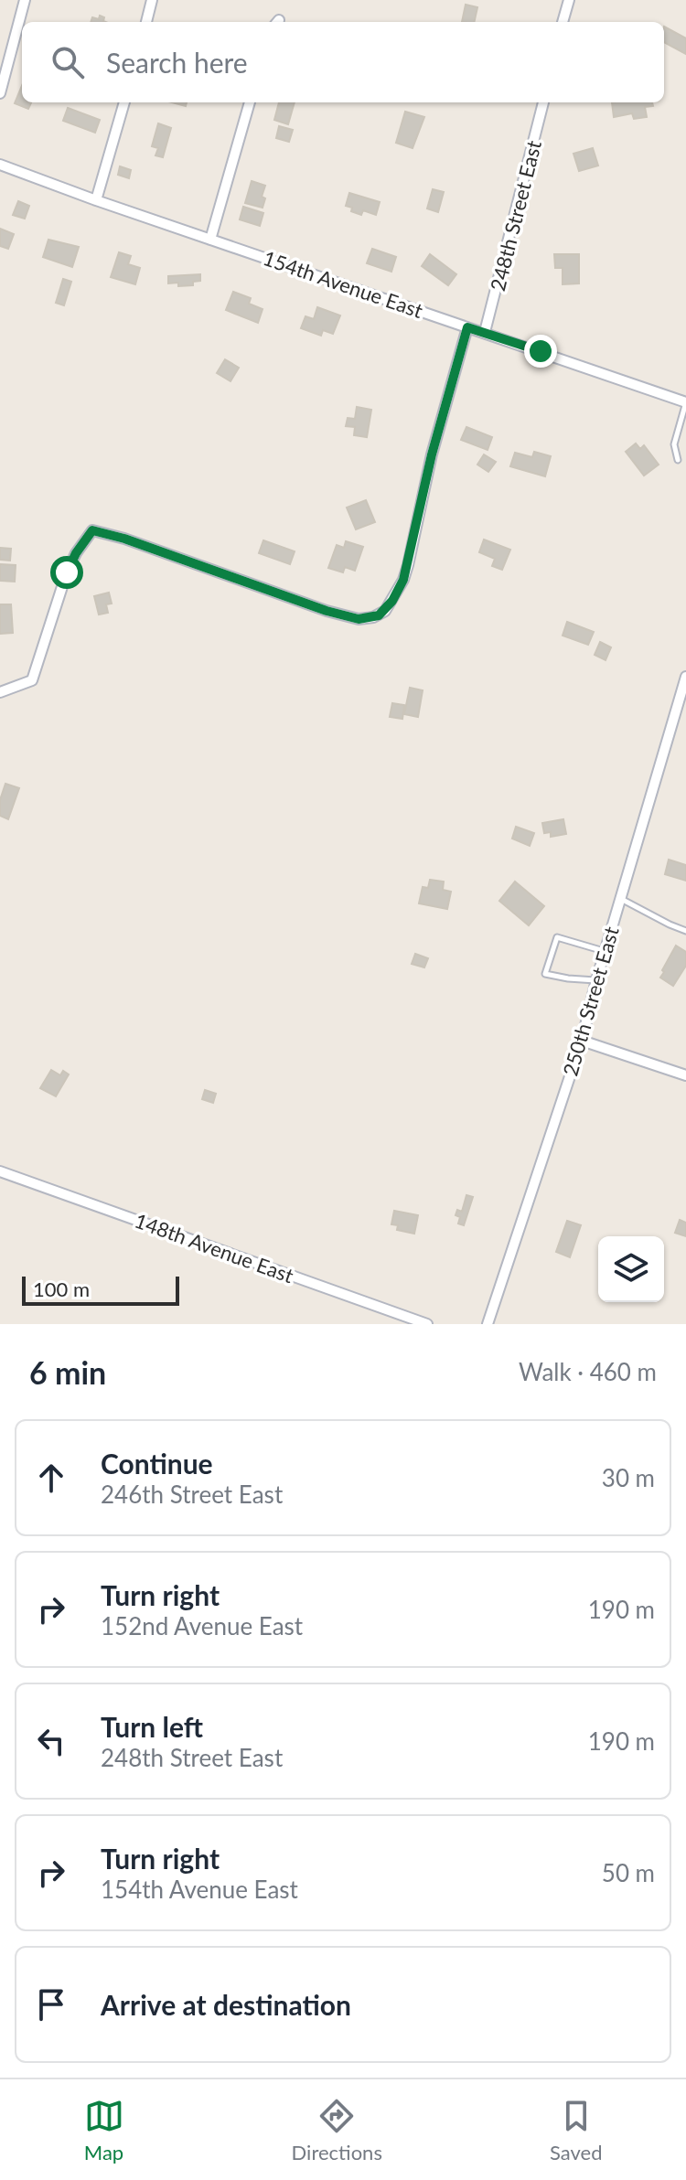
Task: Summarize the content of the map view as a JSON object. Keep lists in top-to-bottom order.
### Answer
{
  "streets": {
    "street": [
      "248th Street East",
      "154th Avenue East",
      "250th Street East",
      "148th Avenue East"
    ]
  },
  "crossings": [
    ["248th Street East", "154th Avenue East"]
  ],
  "scale_bar": "100 m",
  "page": {
    "search": "Search here",
    "scale": "100 m",
    "heading": ["6 min", "Walk · 460 m"],
    "list": [
      ["Continue", "246th Street East", "30 m"],
      ["Turn right", "152nd Avenue East", "190 m"],
      ["Turn left", "248th Street East", "190 m"],
      ["Turn right", "154th Avenue East", "50 m"],
      "Arrive at destination"
    ],
    "nav": ["Map", "Directions", "Saved"]
  }
}
